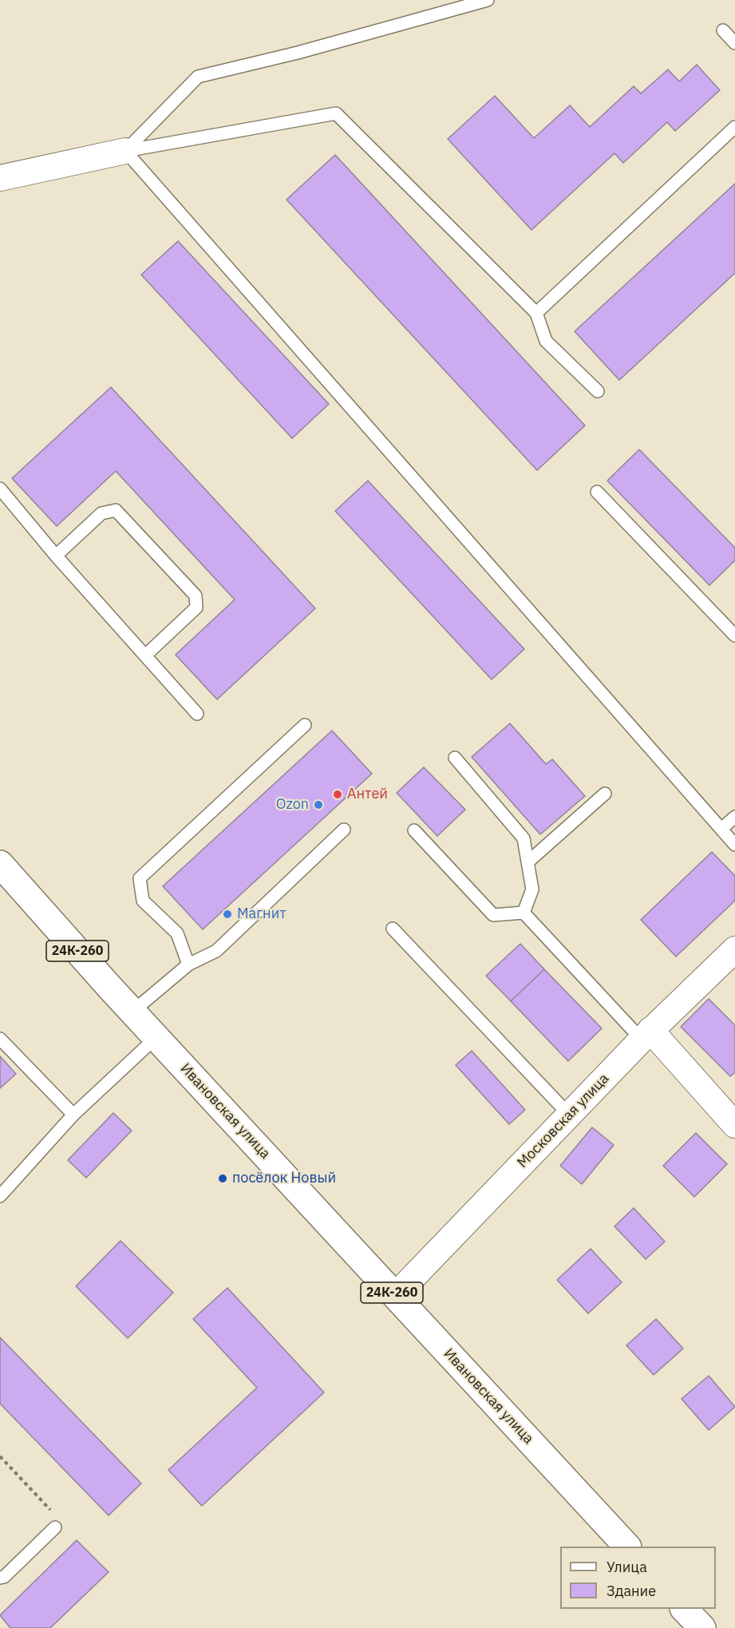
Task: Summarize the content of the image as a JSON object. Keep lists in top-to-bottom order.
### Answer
{
  "streets": {
    "main road": ["24К-260", "Ивановская улица"],
    "street": ["Московская улица"]
  },
  "crossings": [
    ["Ивановская улица", "Московская улица"]
  ],
  "places": [
    "Антей",
    "Ozon",
    "Магнит",
    "посёлок Новый"
  ],
  "legend": ["Улица", "Здание"]
}
